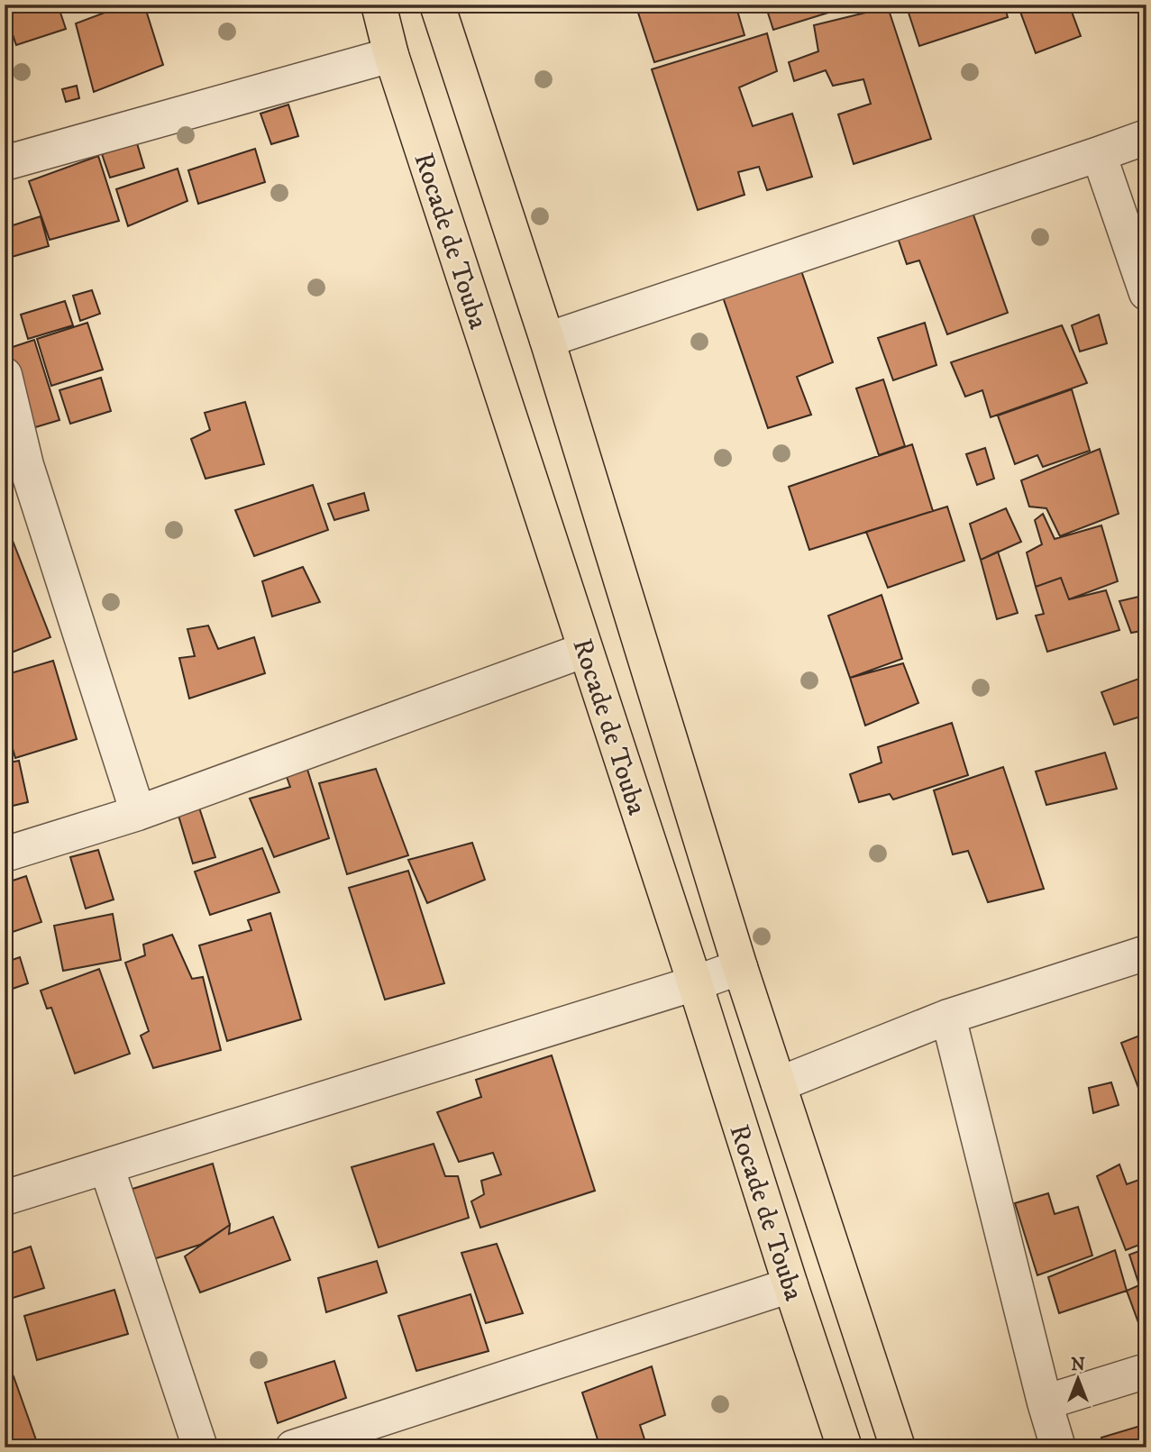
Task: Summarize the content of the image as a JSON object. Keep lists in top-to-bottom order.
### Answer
{
  "streets": {
    "main road": ["Rocade de Touba"]
  },
  "north": "top"
}
